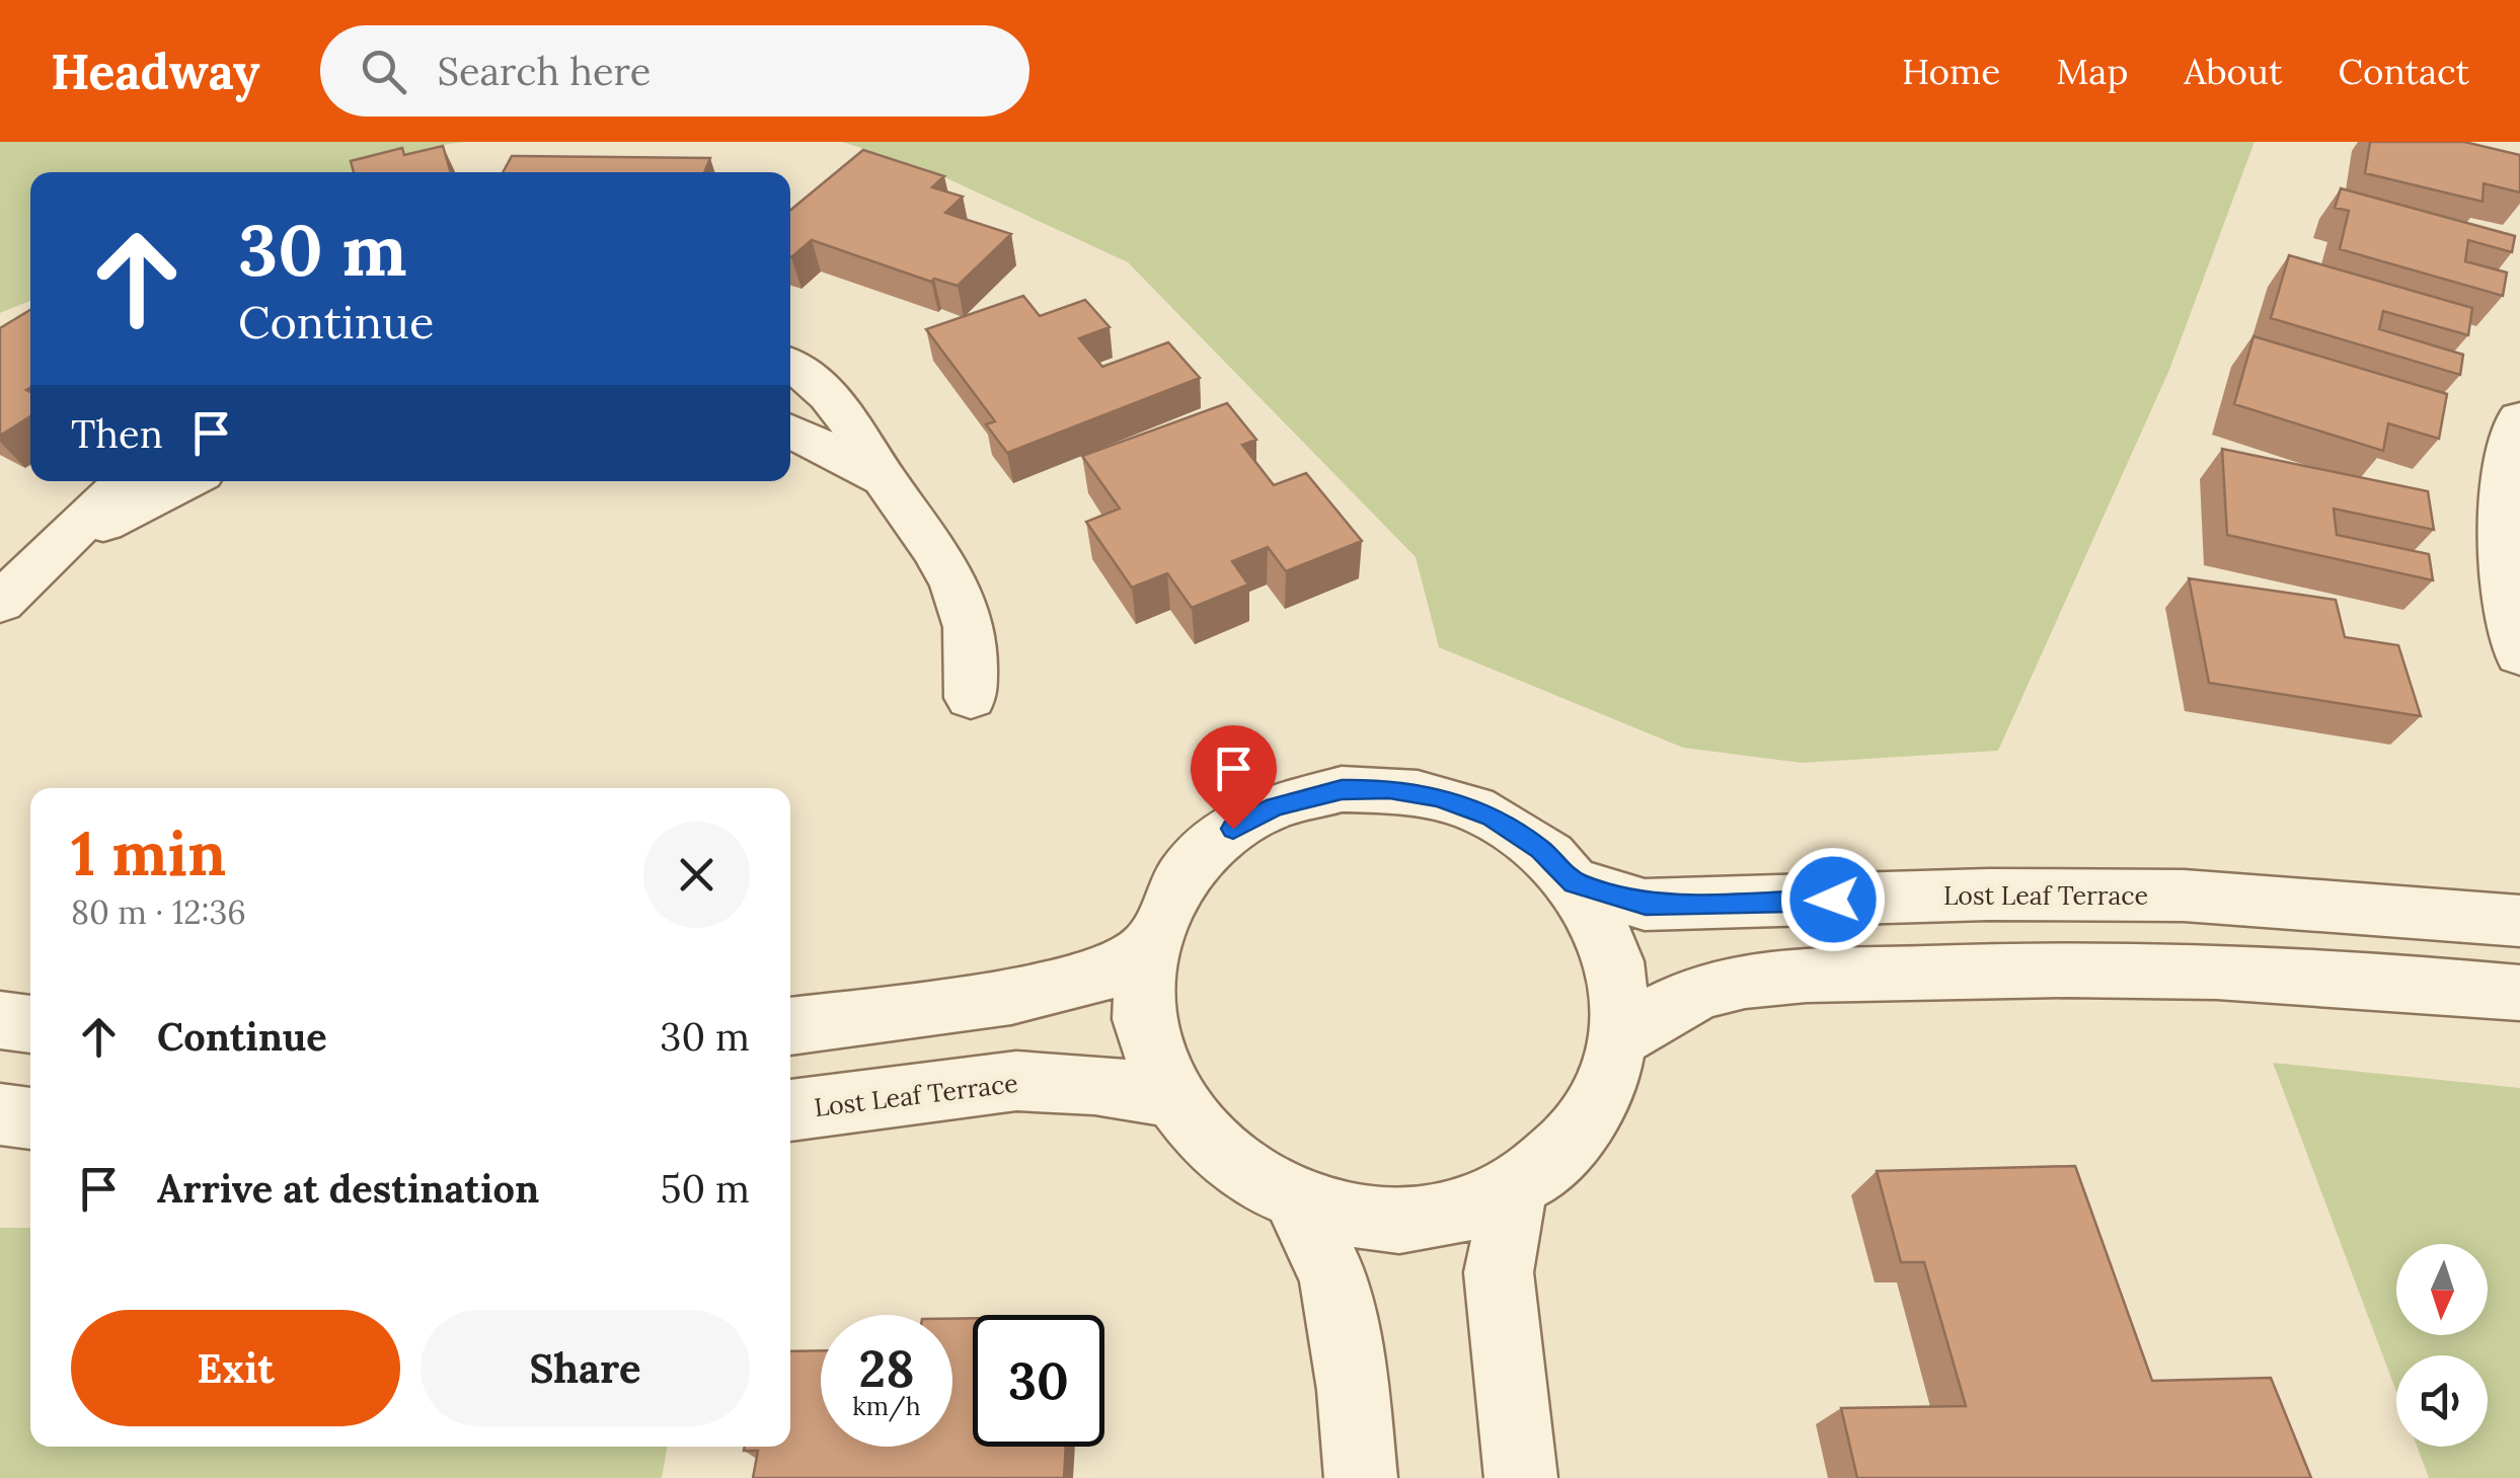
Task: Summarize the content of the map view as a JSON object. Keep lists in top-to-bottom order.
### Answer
{
  "streets": {
    "street": ["Lost Leaf Terrace"]
  },
  "north": "bottom",
  "page": {
    "header": "Headway",
    "search": "Search here",
    "nav": [
      "Home",
      "Map",
      "About",
      "Contact"
    ],
    "turn": ["30 m", "Continue"],
    "then": "Then",
    "heading": ["1 min", "80 m · 12:36"],
    "list": [
      {
        "name": "Continue",
        "value": "30 m"
      },
      {
        "name": "Arrive at destination",
        "value": "50 m"
      }
    ],
    "buttons": ["Exit", "Share"],
    "speed": "28 km/h",
    "limit": "30"
  }
}
